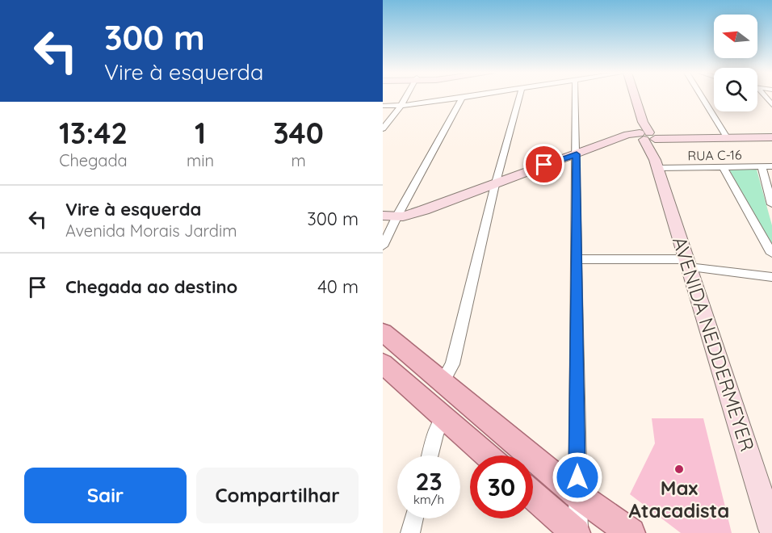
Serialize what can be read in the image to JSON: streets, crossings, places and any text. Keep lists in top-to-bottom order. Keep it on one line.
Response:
{"streets":{"main road":["AVENIDA NEDDERMEYER"],"street":["RUA C-16"]},"crossings":[["RUA C-16","AVENIDA NEDDERMEYER"]],"places":["Max Atacadista"],"north":"left","page":{"turn":["300 m","Vire à esquerda"],"eta":["13:42","Chegada","1","min","340","m"],"list":[{"name":"Vire à esquerda","note":"Avenida Morais Jardim","value":"300 m"},{"name":"Chegada ao destino","value":"40 m"}],"speed":"23 km/h","limit":"30","buttons":["Sair","Compartilhar"]}}
